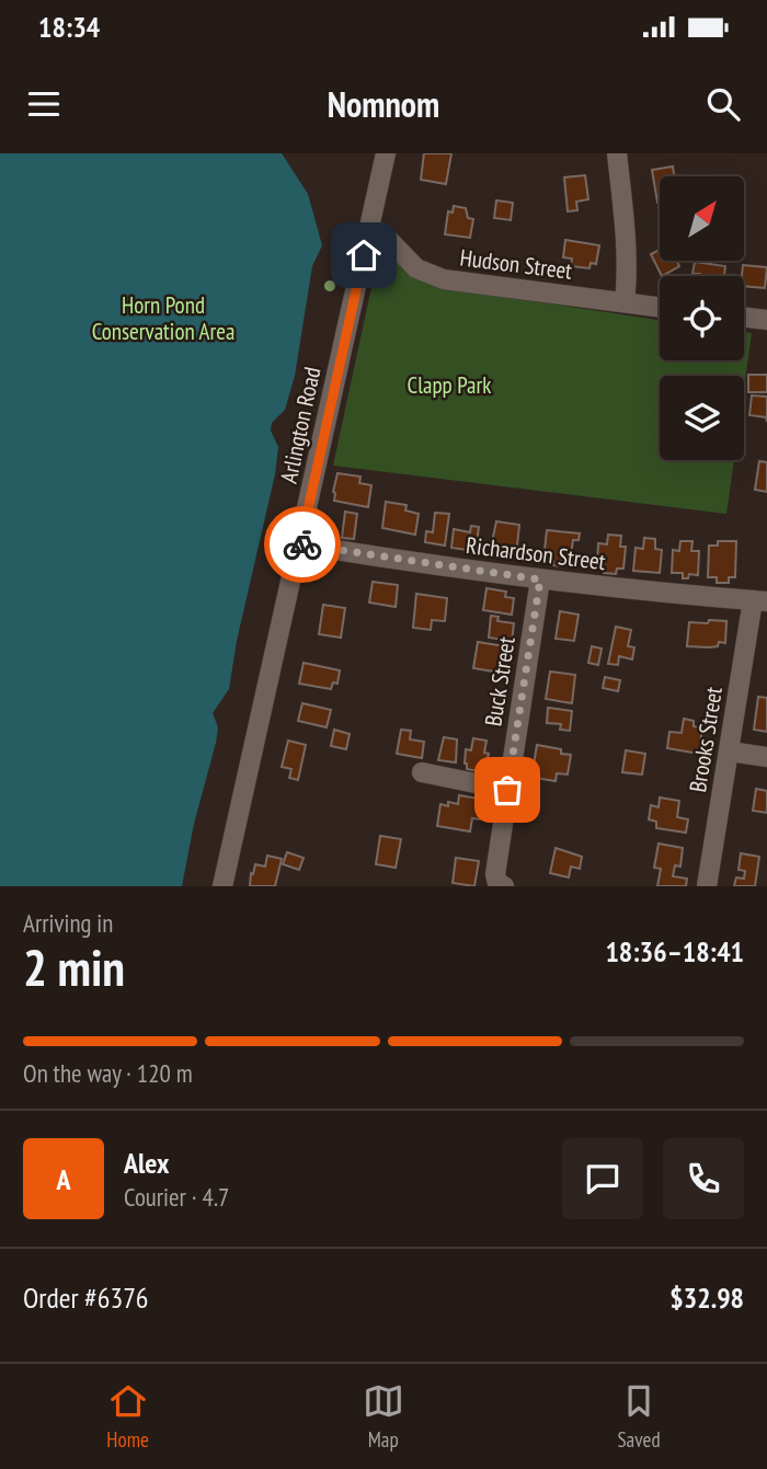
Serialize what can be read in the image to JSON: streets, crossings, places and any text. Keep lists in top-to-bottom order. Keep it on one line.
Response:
{"streets":{"street":["Hudson Street","Arlington Road","Richardson Street","Buck Street","Brooks Street"]},"crossings":[["Hudson Street","Arlington Road"],["Arlington Road","Richardson Street"],["Richardson Street","Buck Street"],["Richardson Street","Brooks Street"]],"parks":["Horn Pond Conservation Area","Clapp Park"],"north":"top right","page":{"status":"18:34","header":"Nomnom","heading":["2 min","Arriving in","18:36–18:41"],"panel":["Alex","Courier · 4.7","Order #6376","$32.98"],"bar":"On the way · 120 m","round":"A","tabs":["Home","Map","Saved"]}}
